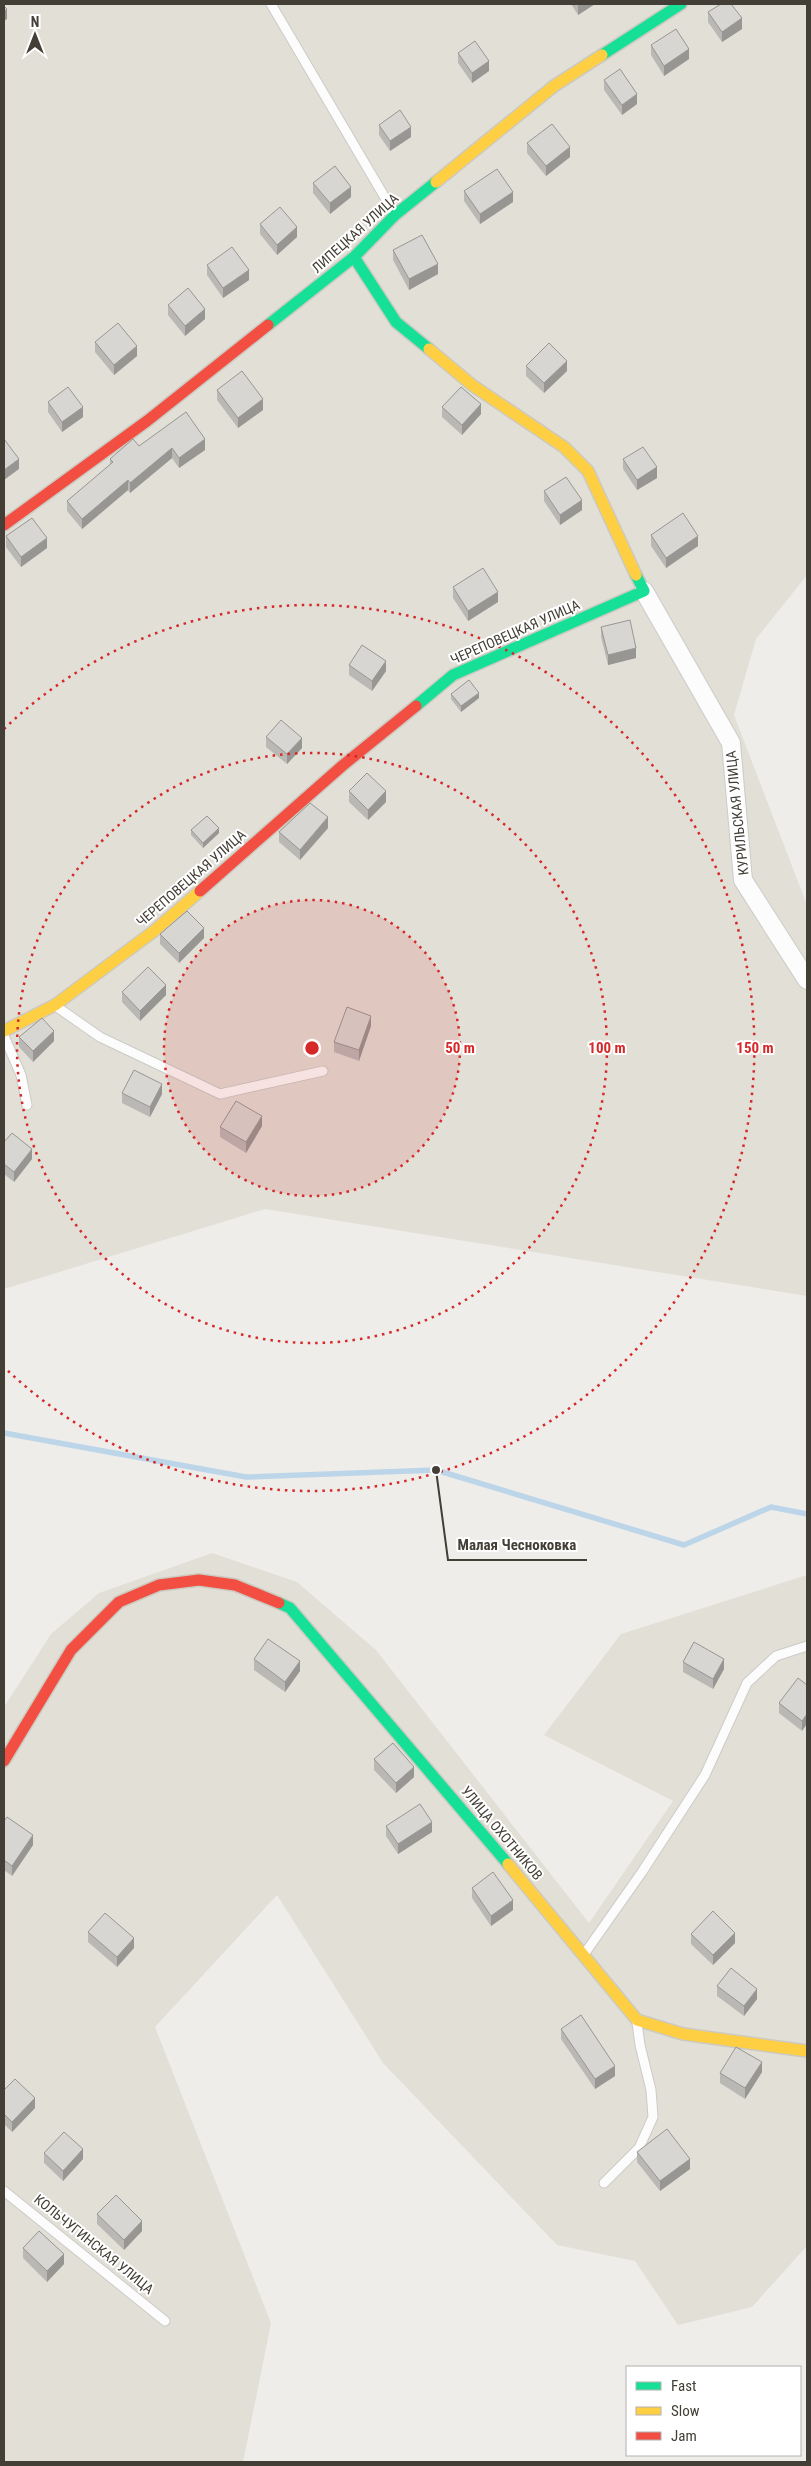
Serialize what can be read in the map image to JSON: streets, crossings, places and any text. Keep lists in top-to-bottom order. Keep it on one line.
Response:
{"streets":{"street":["ЛИПЕЦКАЯ УЛИЦА","ЧЕРЕПОВЕЦКАЯ УЛИЦА","КУРИЛЬСКАЯ УЛИЦА","УЛИЦА ОХОТНИКОВ"],"lane":["КОЛЬЧУГИНСКАЯ УЛИЦА"]},"crossings":[["ЧЕРЕПОВЕЦКАЯ УЛИЦА","КУРИЛЬСКАЯ УЛИЦА"]],"places":["Малая Чесноковка"],"legend":["Fast","Slow","Jam"],"north":"top","rings":["50 m","100 m","150 m"]}
